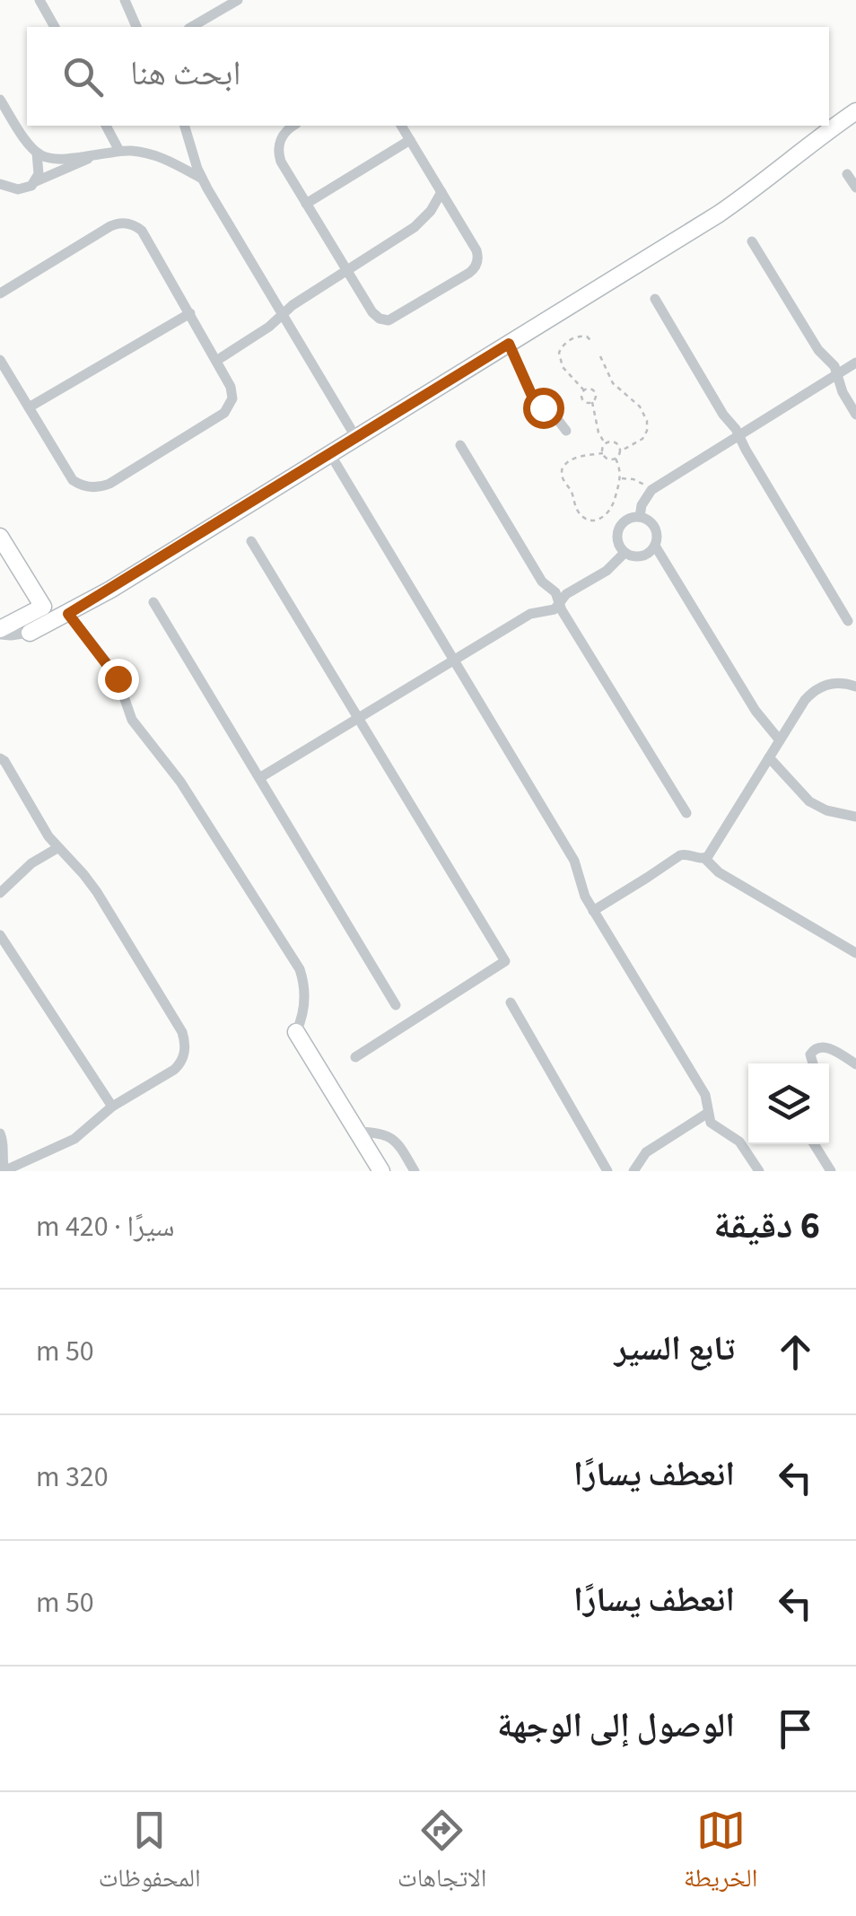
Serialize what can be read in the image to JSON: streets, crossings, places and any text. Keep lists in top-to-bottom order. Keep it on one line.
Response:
{"page":{"search":"ابحث هنا","heading":["6 دقيقة","سيرًا · 420 m"],"list":[["تابع السير","50 m"],["انعطف يسارًا","320 m"],["انعطف يسارًا","50 m"],"الوصول إلى الوجهة"],"nav":["الخريطة","الاتجاهات","المحفوظات"]}}
